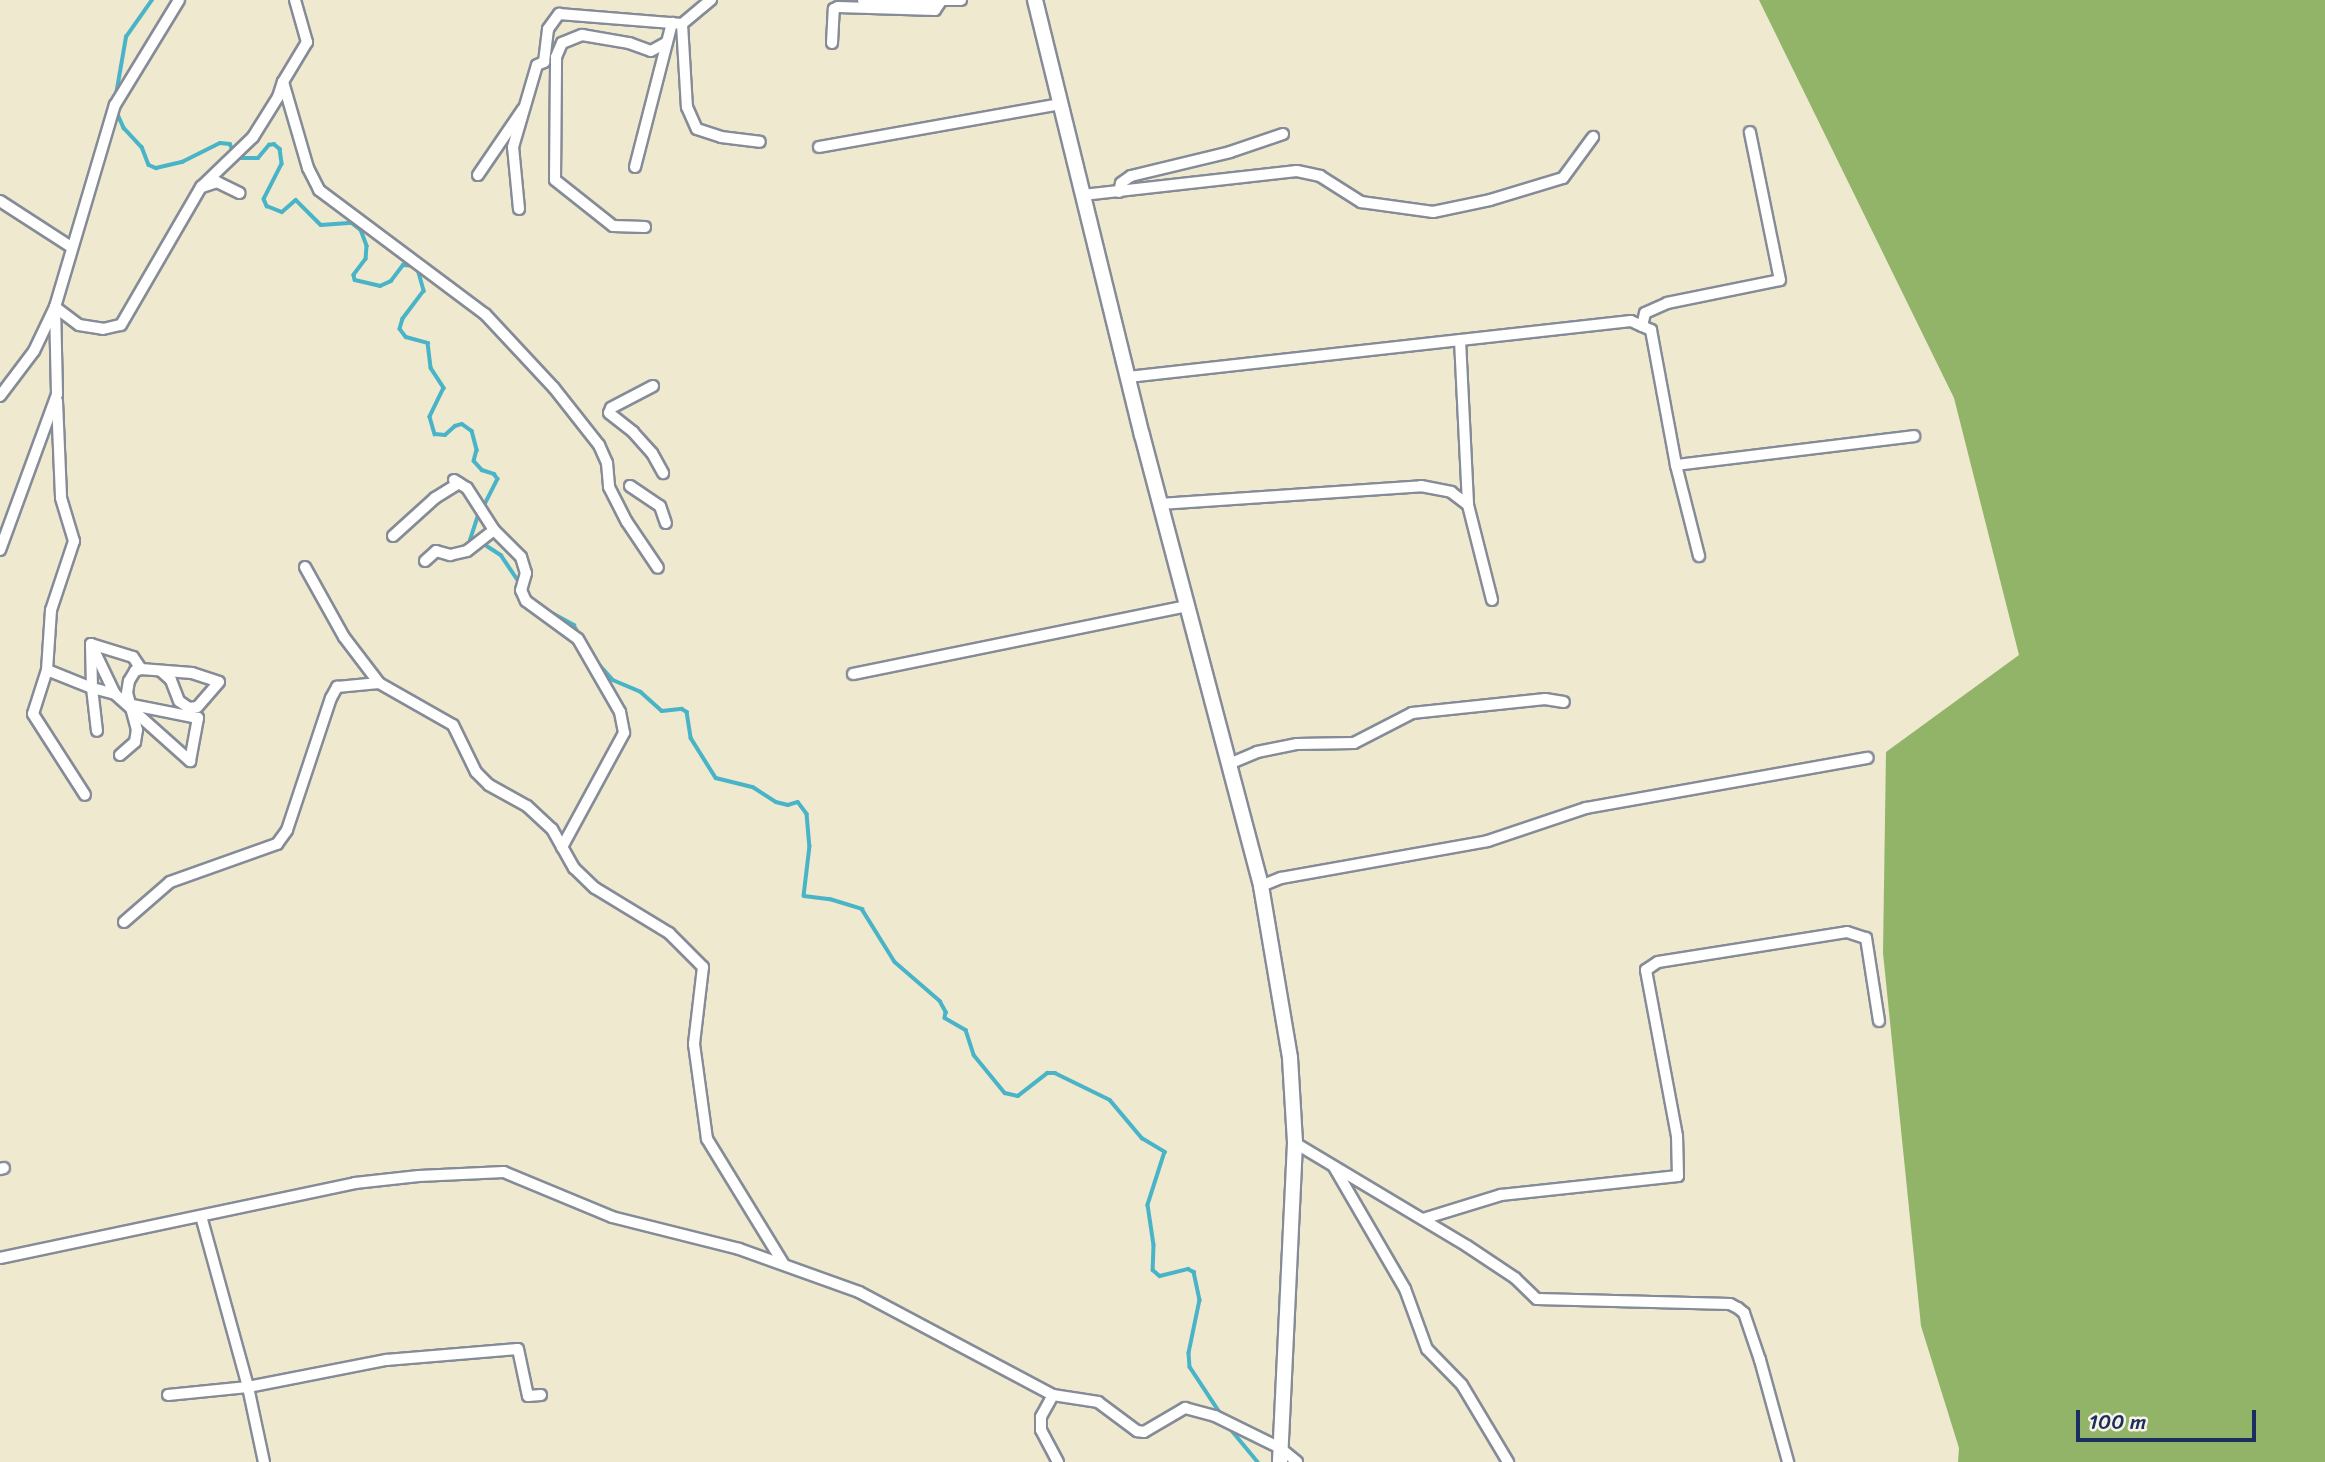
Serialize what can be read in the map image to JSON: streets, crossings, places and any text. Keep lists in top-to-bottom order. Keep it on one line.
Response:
{"scale_bar":"100 m"}
